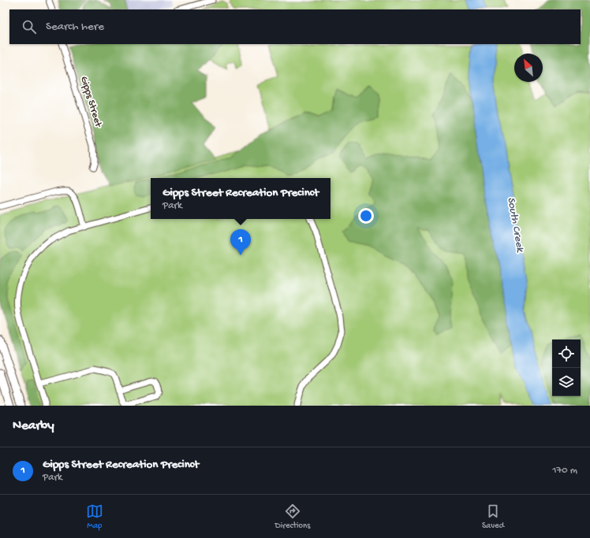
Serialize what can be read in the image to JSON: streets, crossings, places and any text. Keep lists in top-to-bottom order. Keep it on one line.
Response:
{"streets":{"street":["Gipps Street"]},"water":["South Creek"],"north":"top left","page":{"search":"Search here","popup":["Gipps Street Recreation Precinct","Park"],"pins":"1","heading":"Nearby","list":[{"mark":"1","name":"Gipps Street Recreation Precinct","note":"Park","value":"170 m"}],"nav":["Map","Directions","Saved"]}}
